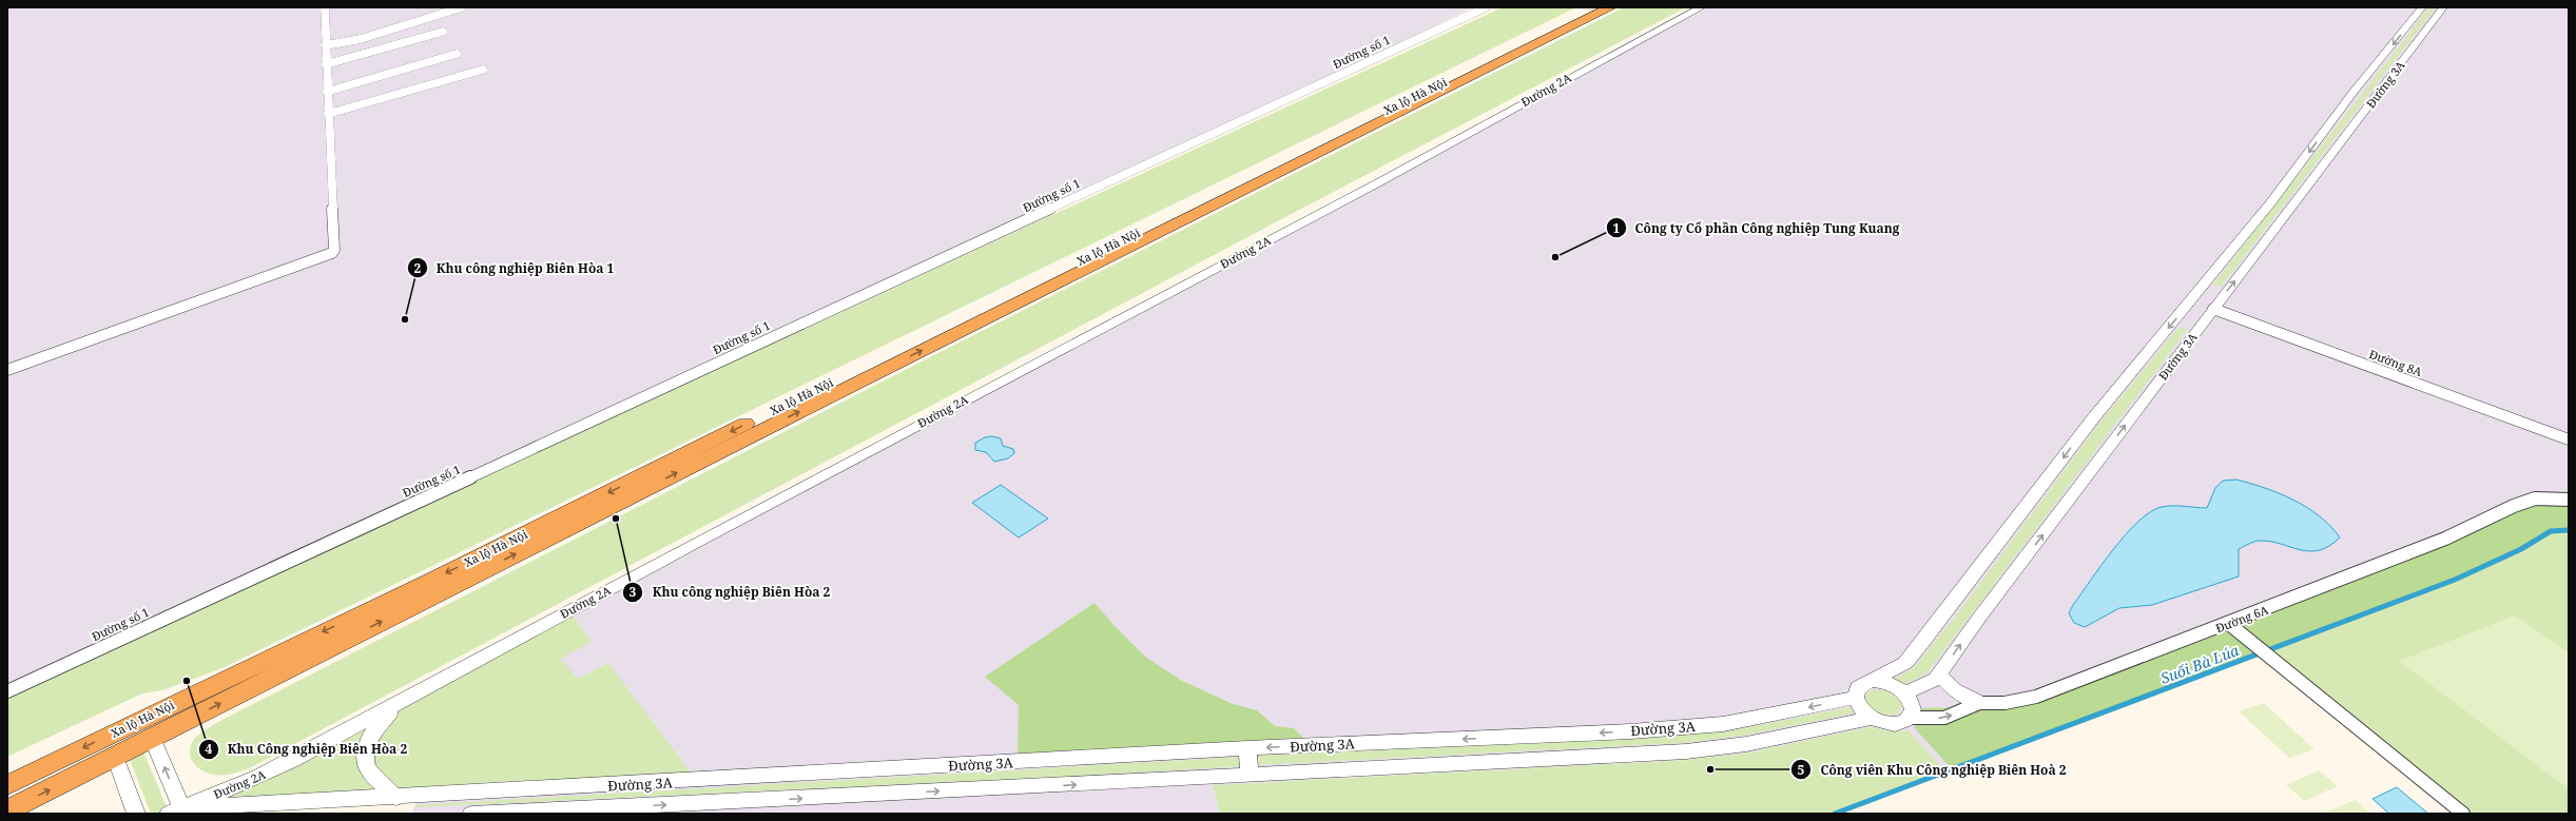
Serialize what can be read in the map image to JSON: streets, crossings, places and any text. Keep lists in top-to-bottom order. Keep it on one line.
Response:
{"streets":{"highway":["Xa lộ Hà Nội"],"street":["Đường số 1","Đường 3A","Đường 2A","Đường 8A","Đường 6A"]},"crossings":[["Đường 3A","Đường 2A"],["Đường 3A","Đường 8A"],["Đường 3A","Đường 6A"]],"water":["Suối Bà Lúa"],"places":["Công ty Cổ phần Công nghiệp Tung Kuang","Khu công nghiệp Biên Hòa 1","Khu công nghiệp Biên Hòa 2","Khu Công nghiệp Biên Hòa 2","Công viên Khu Công nghiệp Biên Hoà 2"]}
